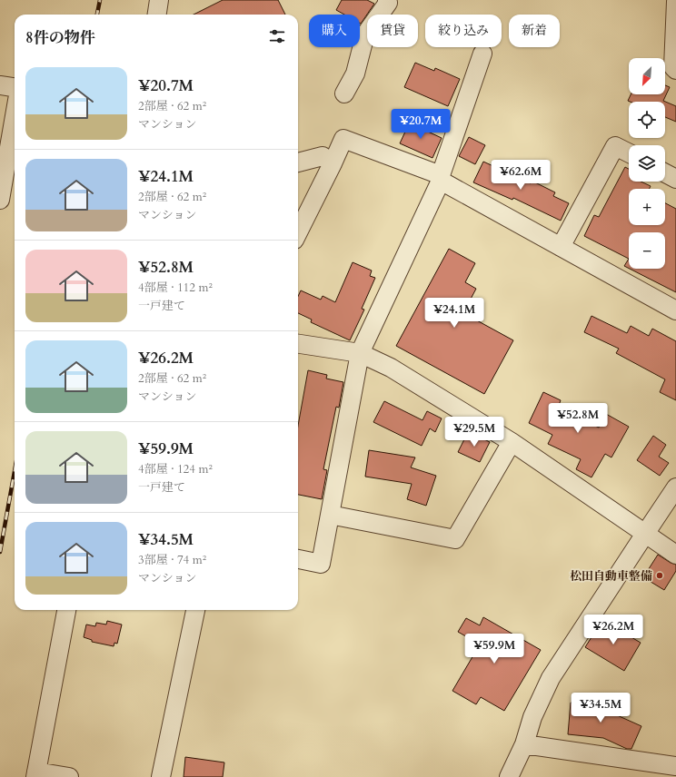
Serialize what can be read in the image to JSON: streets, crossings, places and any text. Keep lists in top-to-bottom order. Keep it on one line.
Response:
{"places":["松田自動車整備"],"north":"bottom left","page":{"chip":["購入","賃貸","絞り込み","新着"],"heading":"8件の物件","map_buttons":["+","−"],"list":[{"name":"¥20.7M","note":"2部屋 · 62 m² · マンション"},{"name":"¥24.1M","note":"2部屋 · 62 m² · マンション"},{"name":"¥52.8M","note":"4部屋 · 112 m² · 一戸建て"},{"name":"¥26.2M","note":"2部屋 · 62 m² · マンション"},{"name":"¥59.9M","note":"4部屋 · 124 m² · 一戸建て"},{"name":"¥34.5M","note":"3部屋 · 74 m² · マンション"}],"price":["¥20.7M","¥62.6M","¥24.1M","¥52.8M","¥29.5M","¥26.2M","¥59.9M","¥34.5M"]}}
